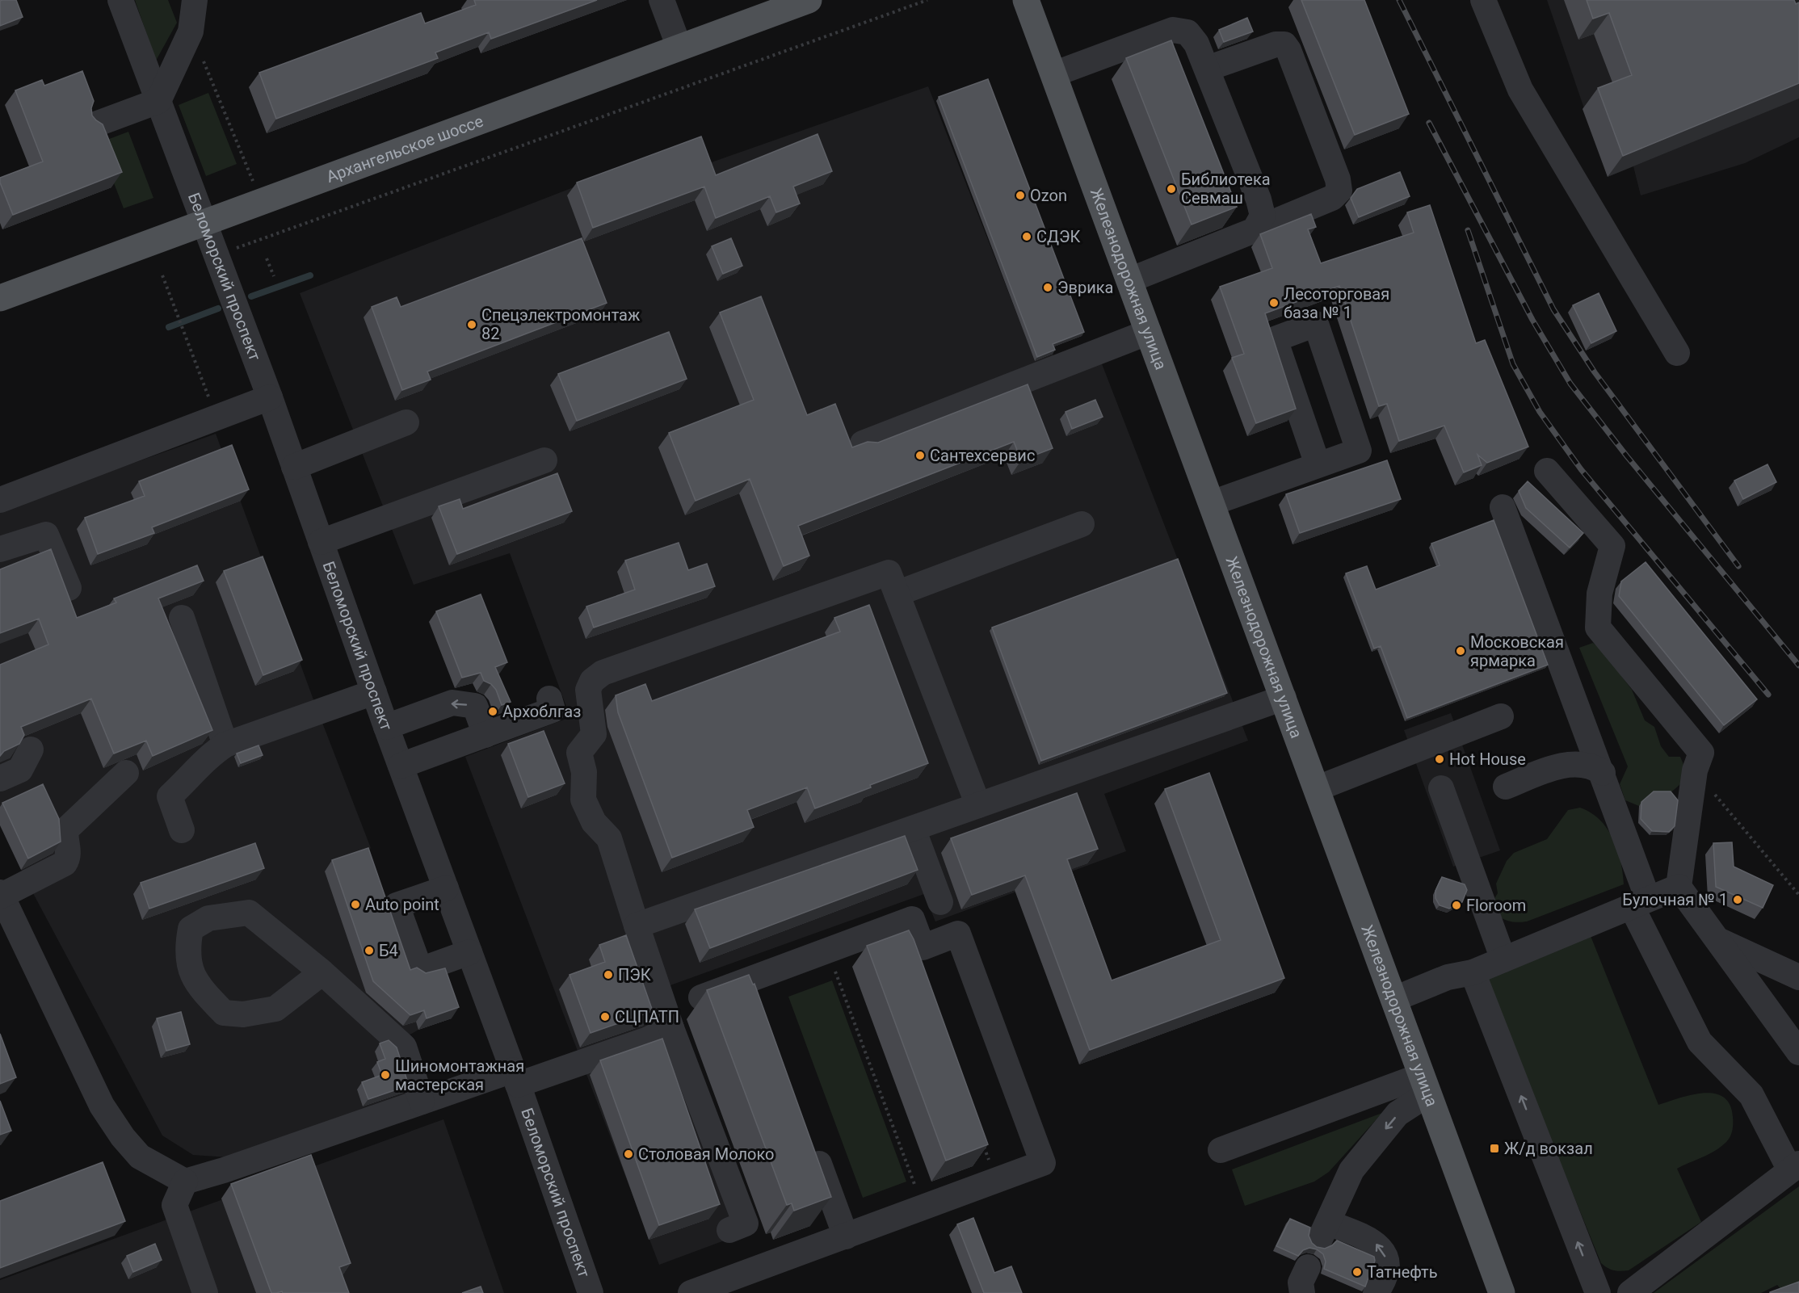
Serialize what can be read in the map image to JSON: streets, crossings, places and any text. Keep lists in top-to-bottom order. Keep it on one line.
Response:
{"streets":{"main road":["Архангельское шоссе","Железнодорожная улица"],"street":["Беломорский проспект"]},"crossings":[["Архангельское шоссе","Беломорский проспект"]],"places":{"other":["Библиотека Севмаш","Ozon","СДЭК","Эврика","Лесоторговая база № 1","Спецэлектромонтаж 82","Сантехсервис","Московская ярмарка","Архоблгаз","Hot House","Булочная № 1","Auto point","Floroom","Б4","ПЭК","СЦПАТП","Шиномонтажная мастерская","Столовая Молоко","Татнефть"],"transit":["Ж/д вокзал"]}}
